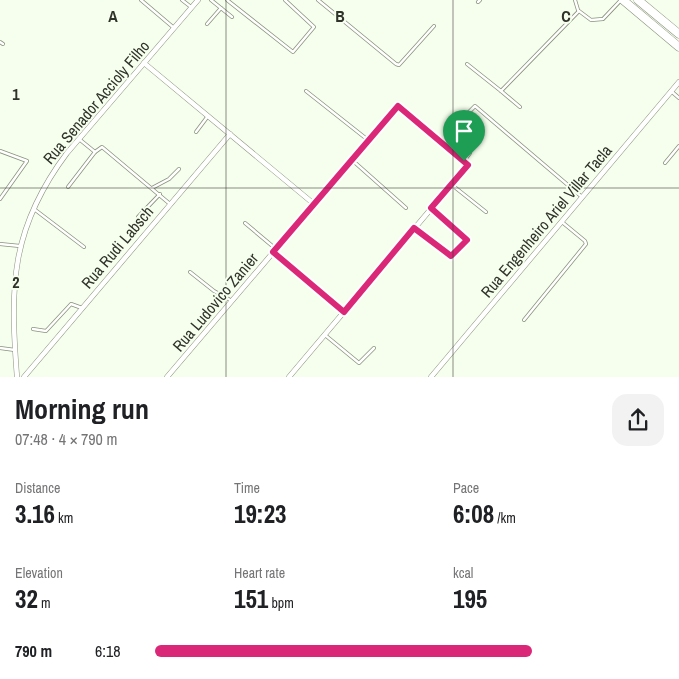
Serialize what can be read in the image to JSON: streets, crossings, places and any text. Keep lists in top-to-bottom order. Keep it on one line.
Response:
{"streets":{"street":["Rua Senador Accioly Filho","Rua Engenheiro Ariel Villar Tacla","Rua Rudi Labsch","Rua Ludovico Zanier"]},"page":{"heading":["Morning run","07:48 · 4 × 790 m"],"stats":[["Distance","3.16 km"],["Time","19:23"],["Pace","6:08 /km"],["Elevation","32 m"],["Heart rate","151 bpm"],["kcal","195"]],"list":[{"name":"790 m","note":"6:18"}]},"grid":{"columns":["A","B","C"],"rows":["1","2"]}}
